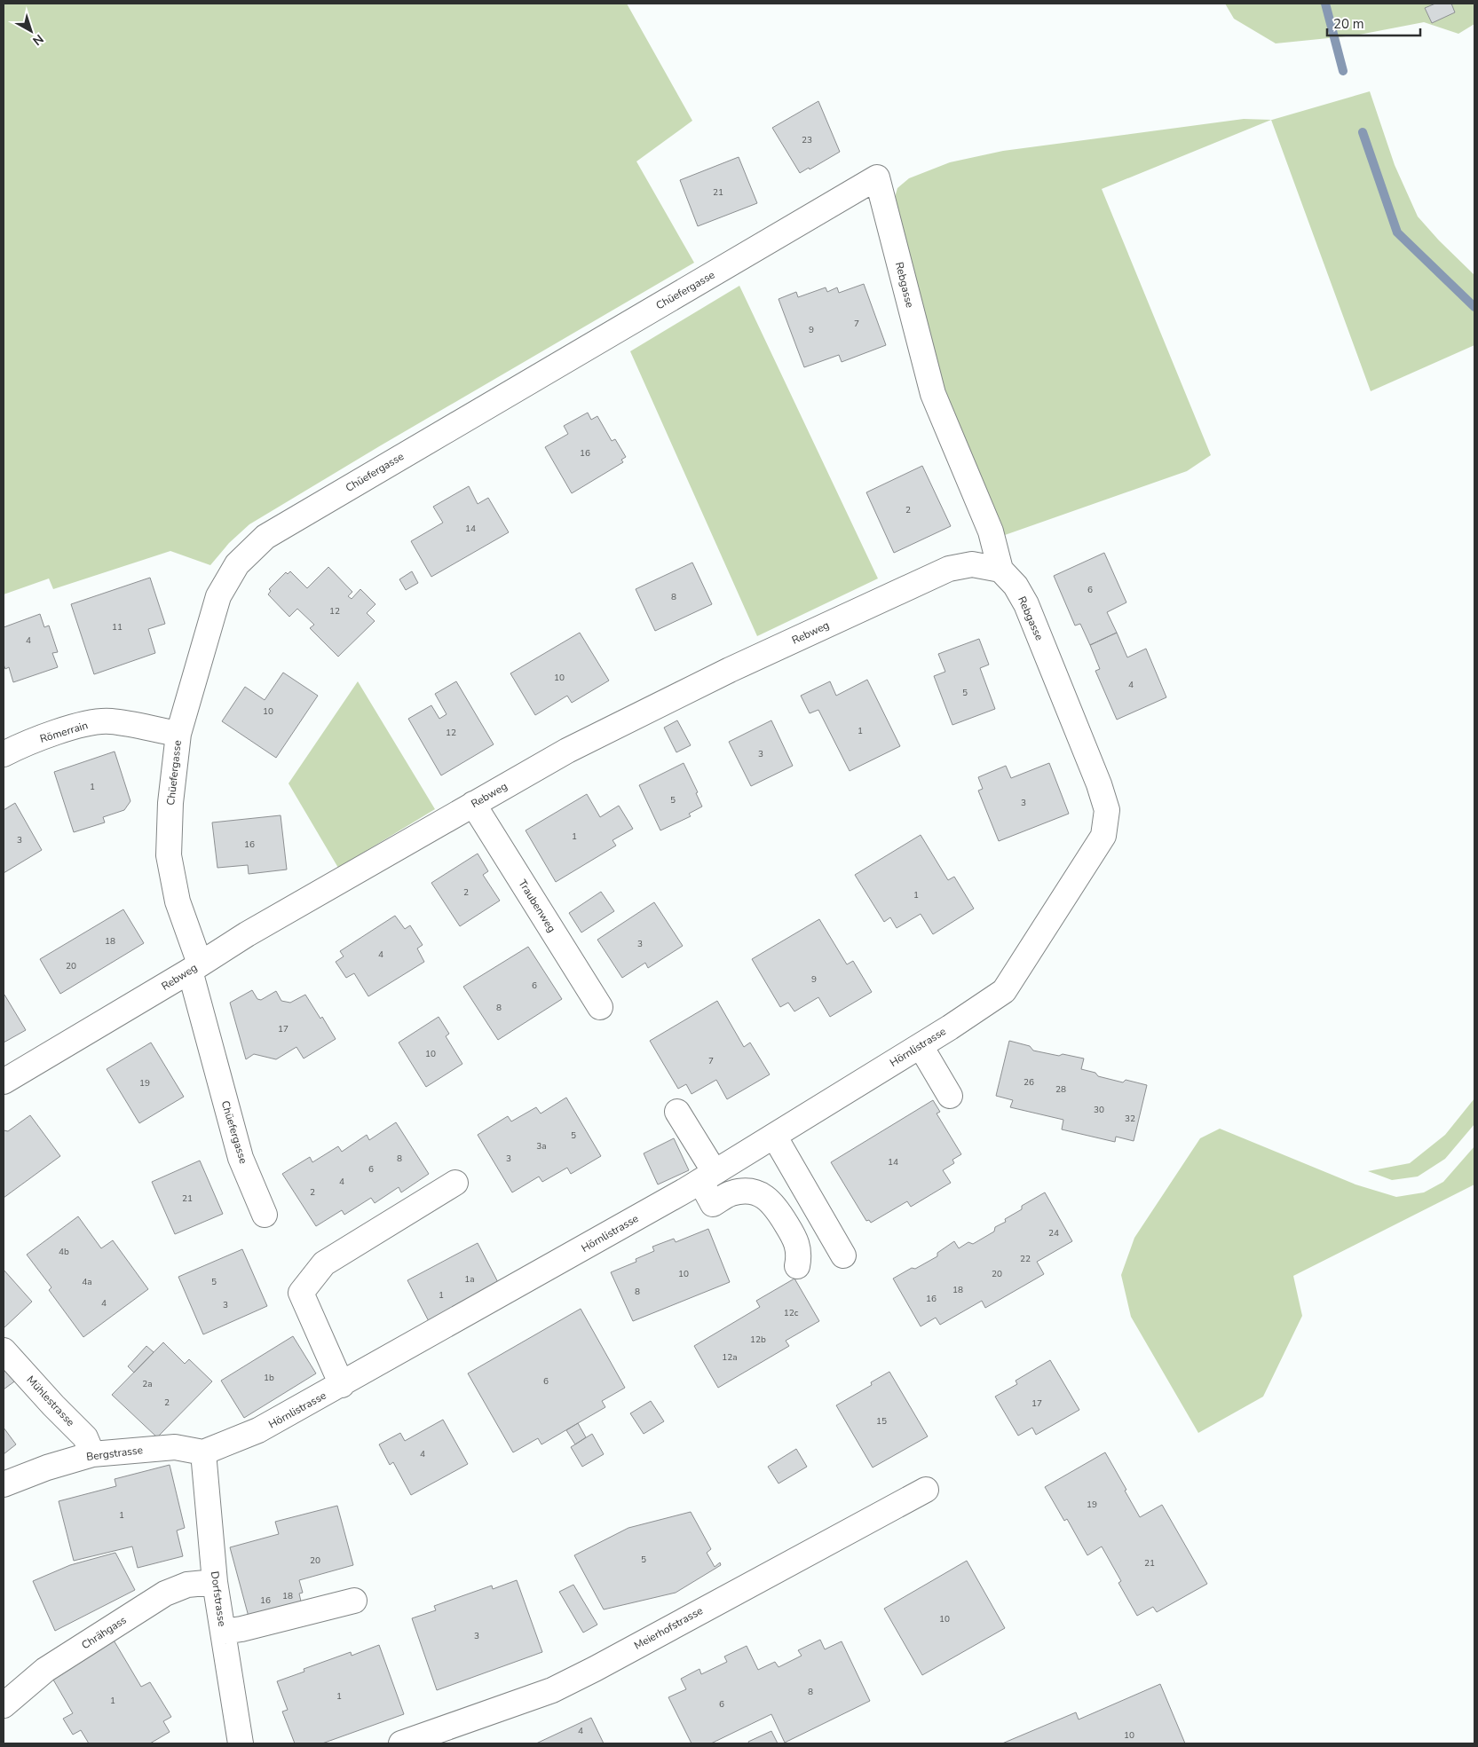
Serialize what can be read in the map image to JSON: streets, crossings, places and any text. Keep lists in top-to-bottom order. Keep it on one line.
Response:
{"streets":{"street":["Rebgasse","Chüefergasse","Rebweg","Römerrain","Traubenweg","Hörnlistrasse","Mühlestrasse","Bergstrasse","Dorfstrasse","Meierhofstrasse","Chrähgass"]},"crossings":[["Rebgasse","Chüefergasse"],["Rebgasse","Rebweg"],["Rebgasse","Hörnlistrasse"],["Chüefergasse","Rebweg"],["Chüefergasse","Römerrain"],["Rebweg","Traubenweg"],["Hörnlistrasse","Bergstrasse"],["Hörnlistrasse","Dorfstrasse"],["Mühlestrasse","Bergstrasse"],["Bergstrasse","Dorfstrasse"],["Dorfstrasse","Chrähgass"]],"house_numbers":["23","21","7","9","16","2","14","6","8","12","11","4","10","4","5","10","1","12","3","1","5","3","1","3","16","2","1","18","3","4","20","9","6","8","17","10","7","26","19","28","30","32","5","3a","8","3","14","6","4","2","21","24","4b","22","10","20","1a","4a","5","18","8","1","16","4","3","12c","12b","12a","1b","6","2a","2","17","15","4","19","1","5","20","21","18","16","10","3","8","1","1","6","4","10"],"scale_bar":"20 m","north":"bottom right"}
